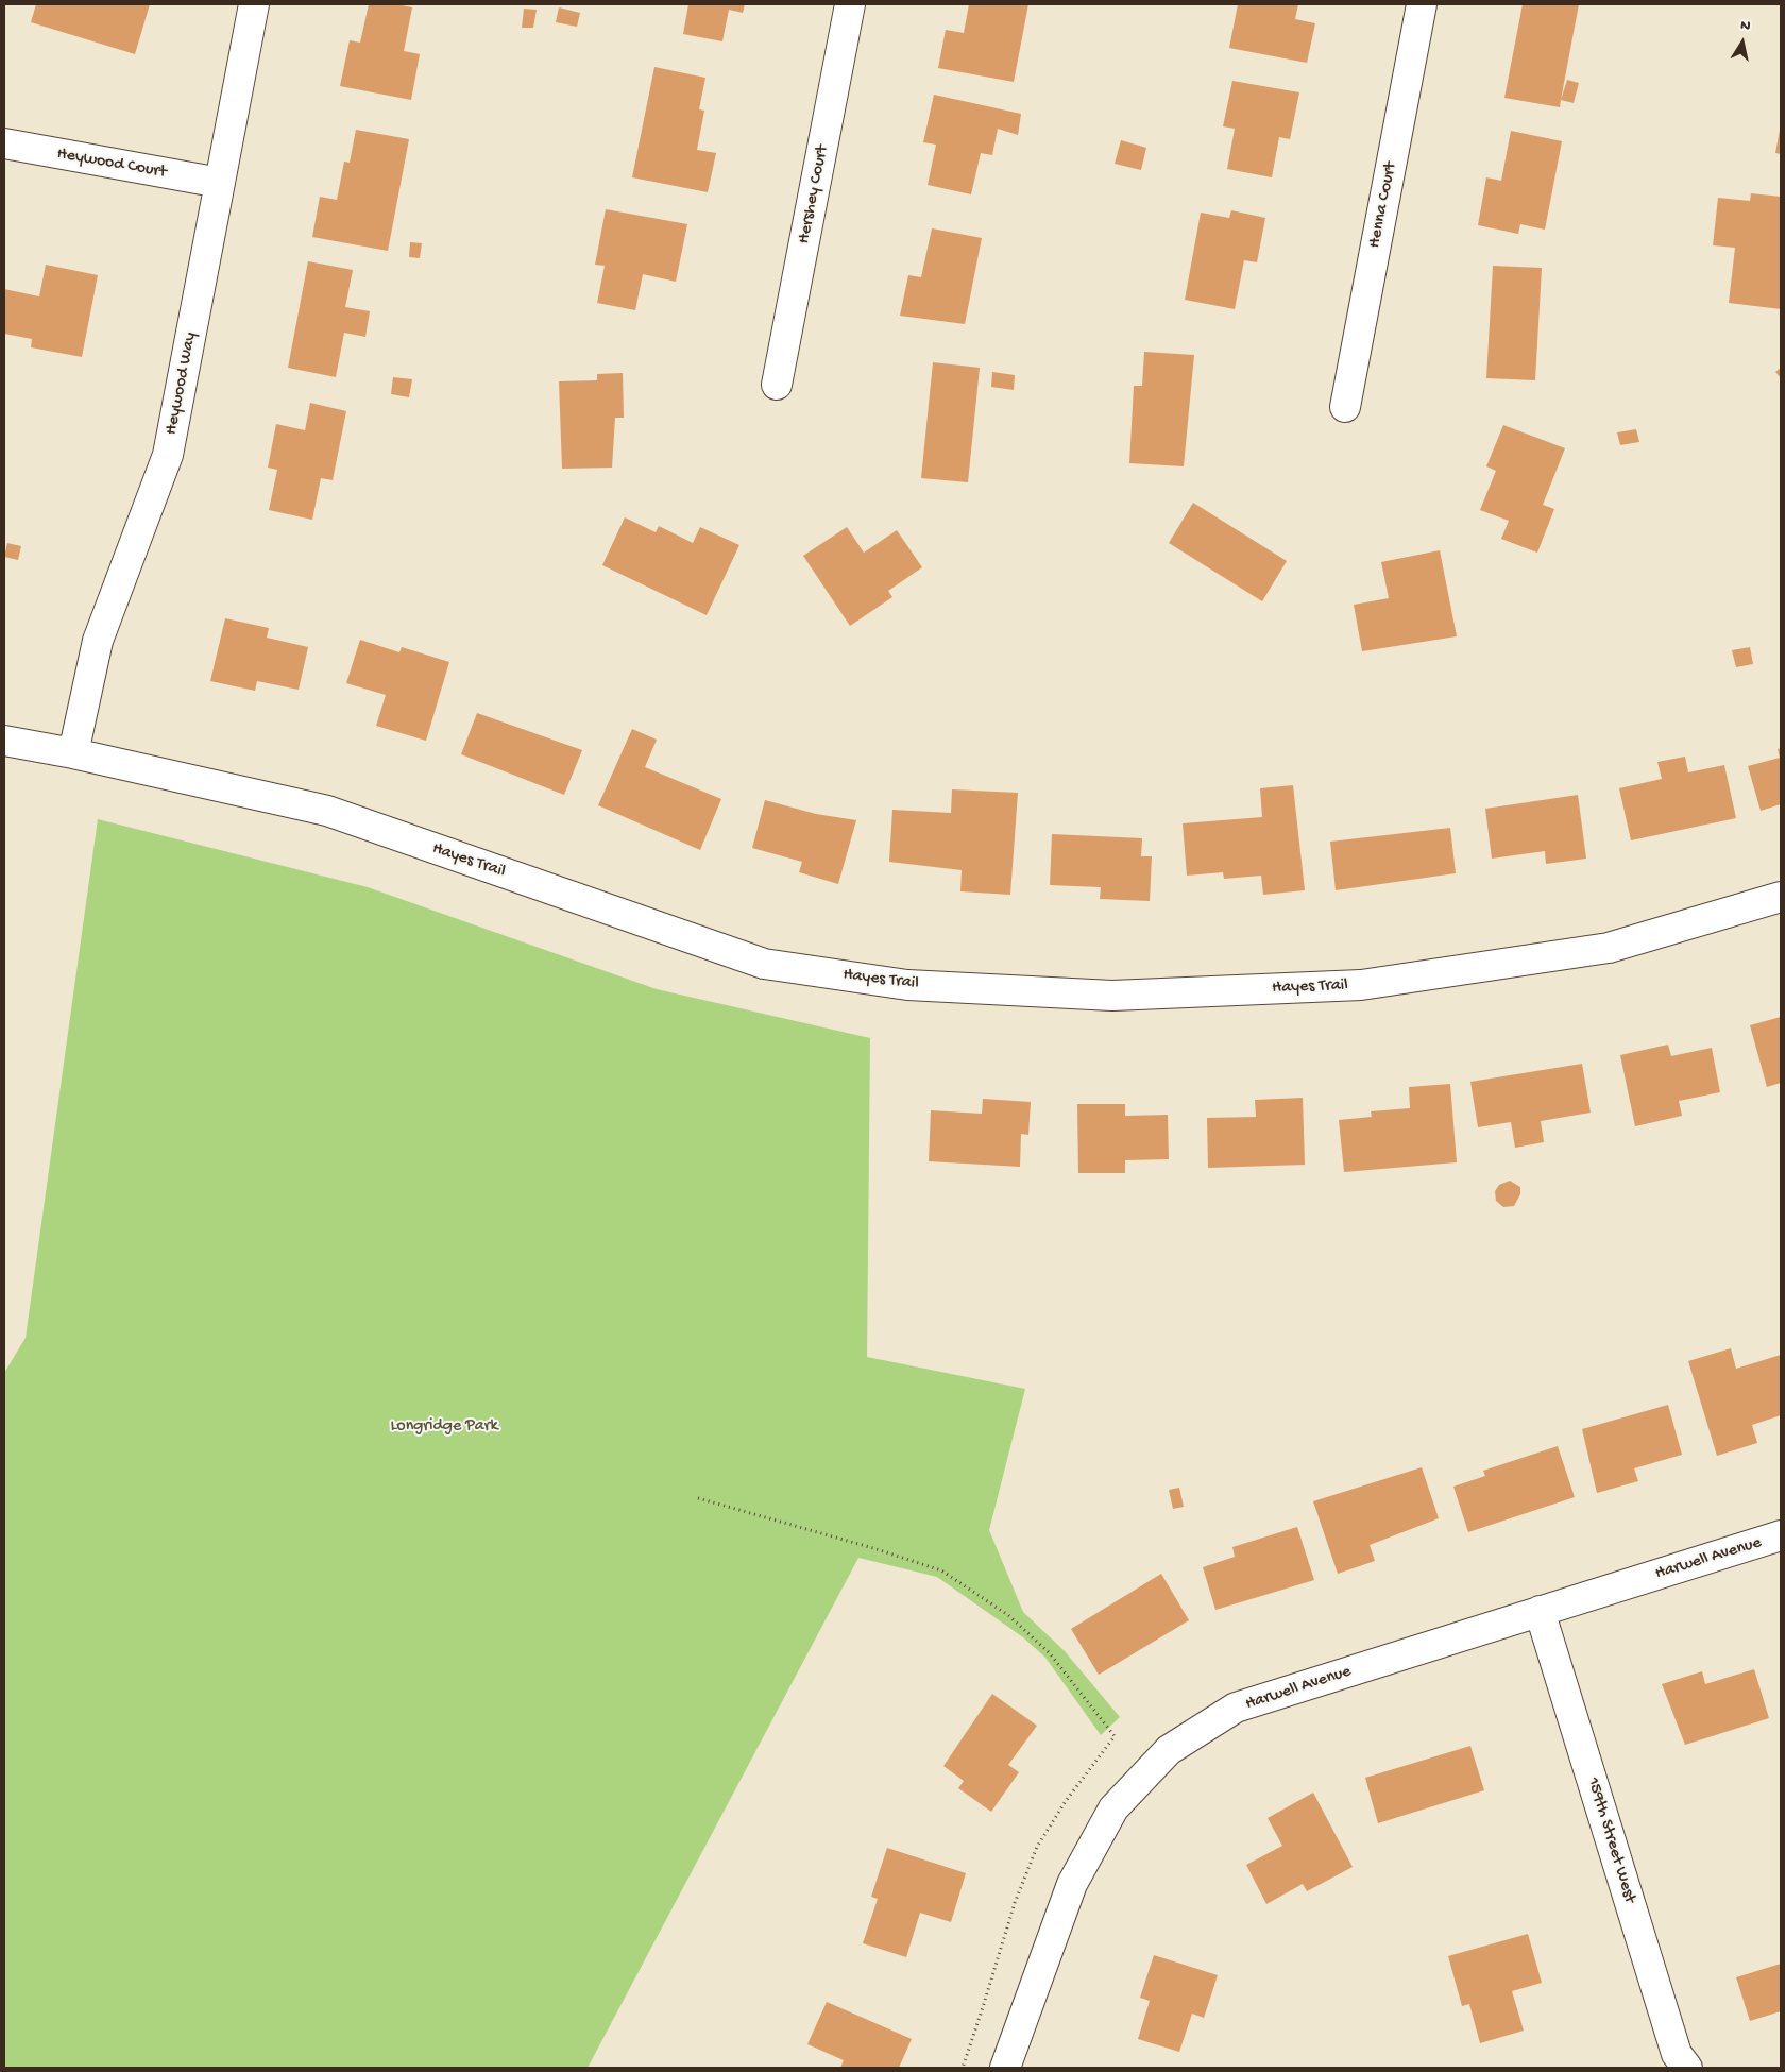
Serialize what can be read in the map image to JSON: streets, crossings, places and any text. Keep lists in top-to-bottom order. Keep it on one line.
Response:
{"streets":{"street":["Heywood Court","Hershey Court","Henna Court","Heywood Way","Hayes Trail","Harwell Avenue","159th Street West"]},"crossings":[["Heywood Court","Heywood Way"],["Heywood Way","Hayes Trail"],["Harwell Avenue","159th Street West"]],"parks":["Longridge Park"],"north":"top"}
